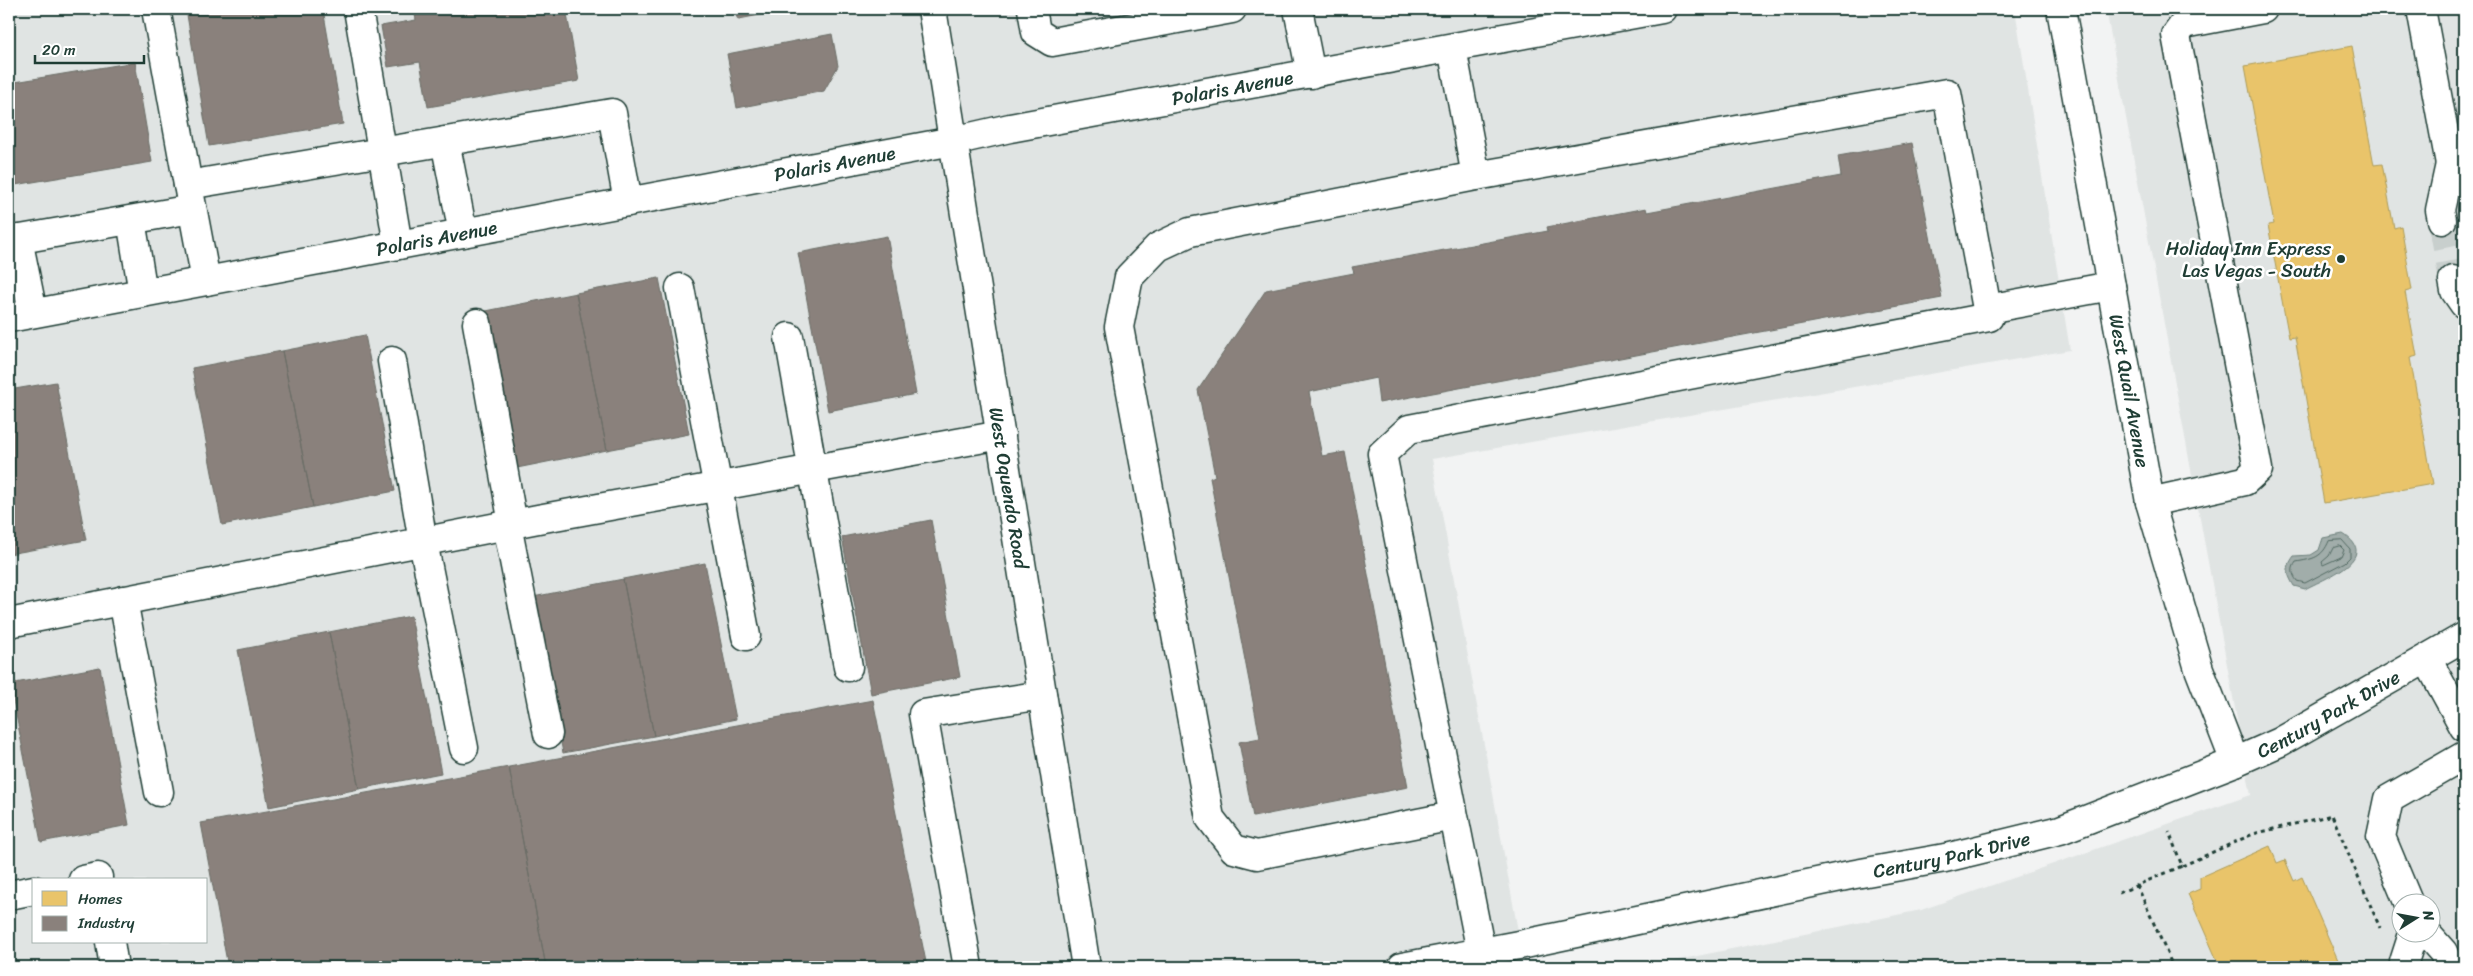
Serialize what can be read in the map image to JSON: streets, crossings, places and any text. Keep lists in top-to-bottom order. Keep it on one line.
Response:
{"streets":{"street":["Polaris Avenue","West Quail Avenue","West Oquendo Road","Century Park Drive"]},"crossings":[["Polaris Avenue","West Oquendo Road"],["West Quail Avenue","Century Park Drive"]],"places":["Holiday Inn Express Las Vegas - South"],"legend":["Homes","Industry"],"scale_bar":"20 m","north":"right"}
